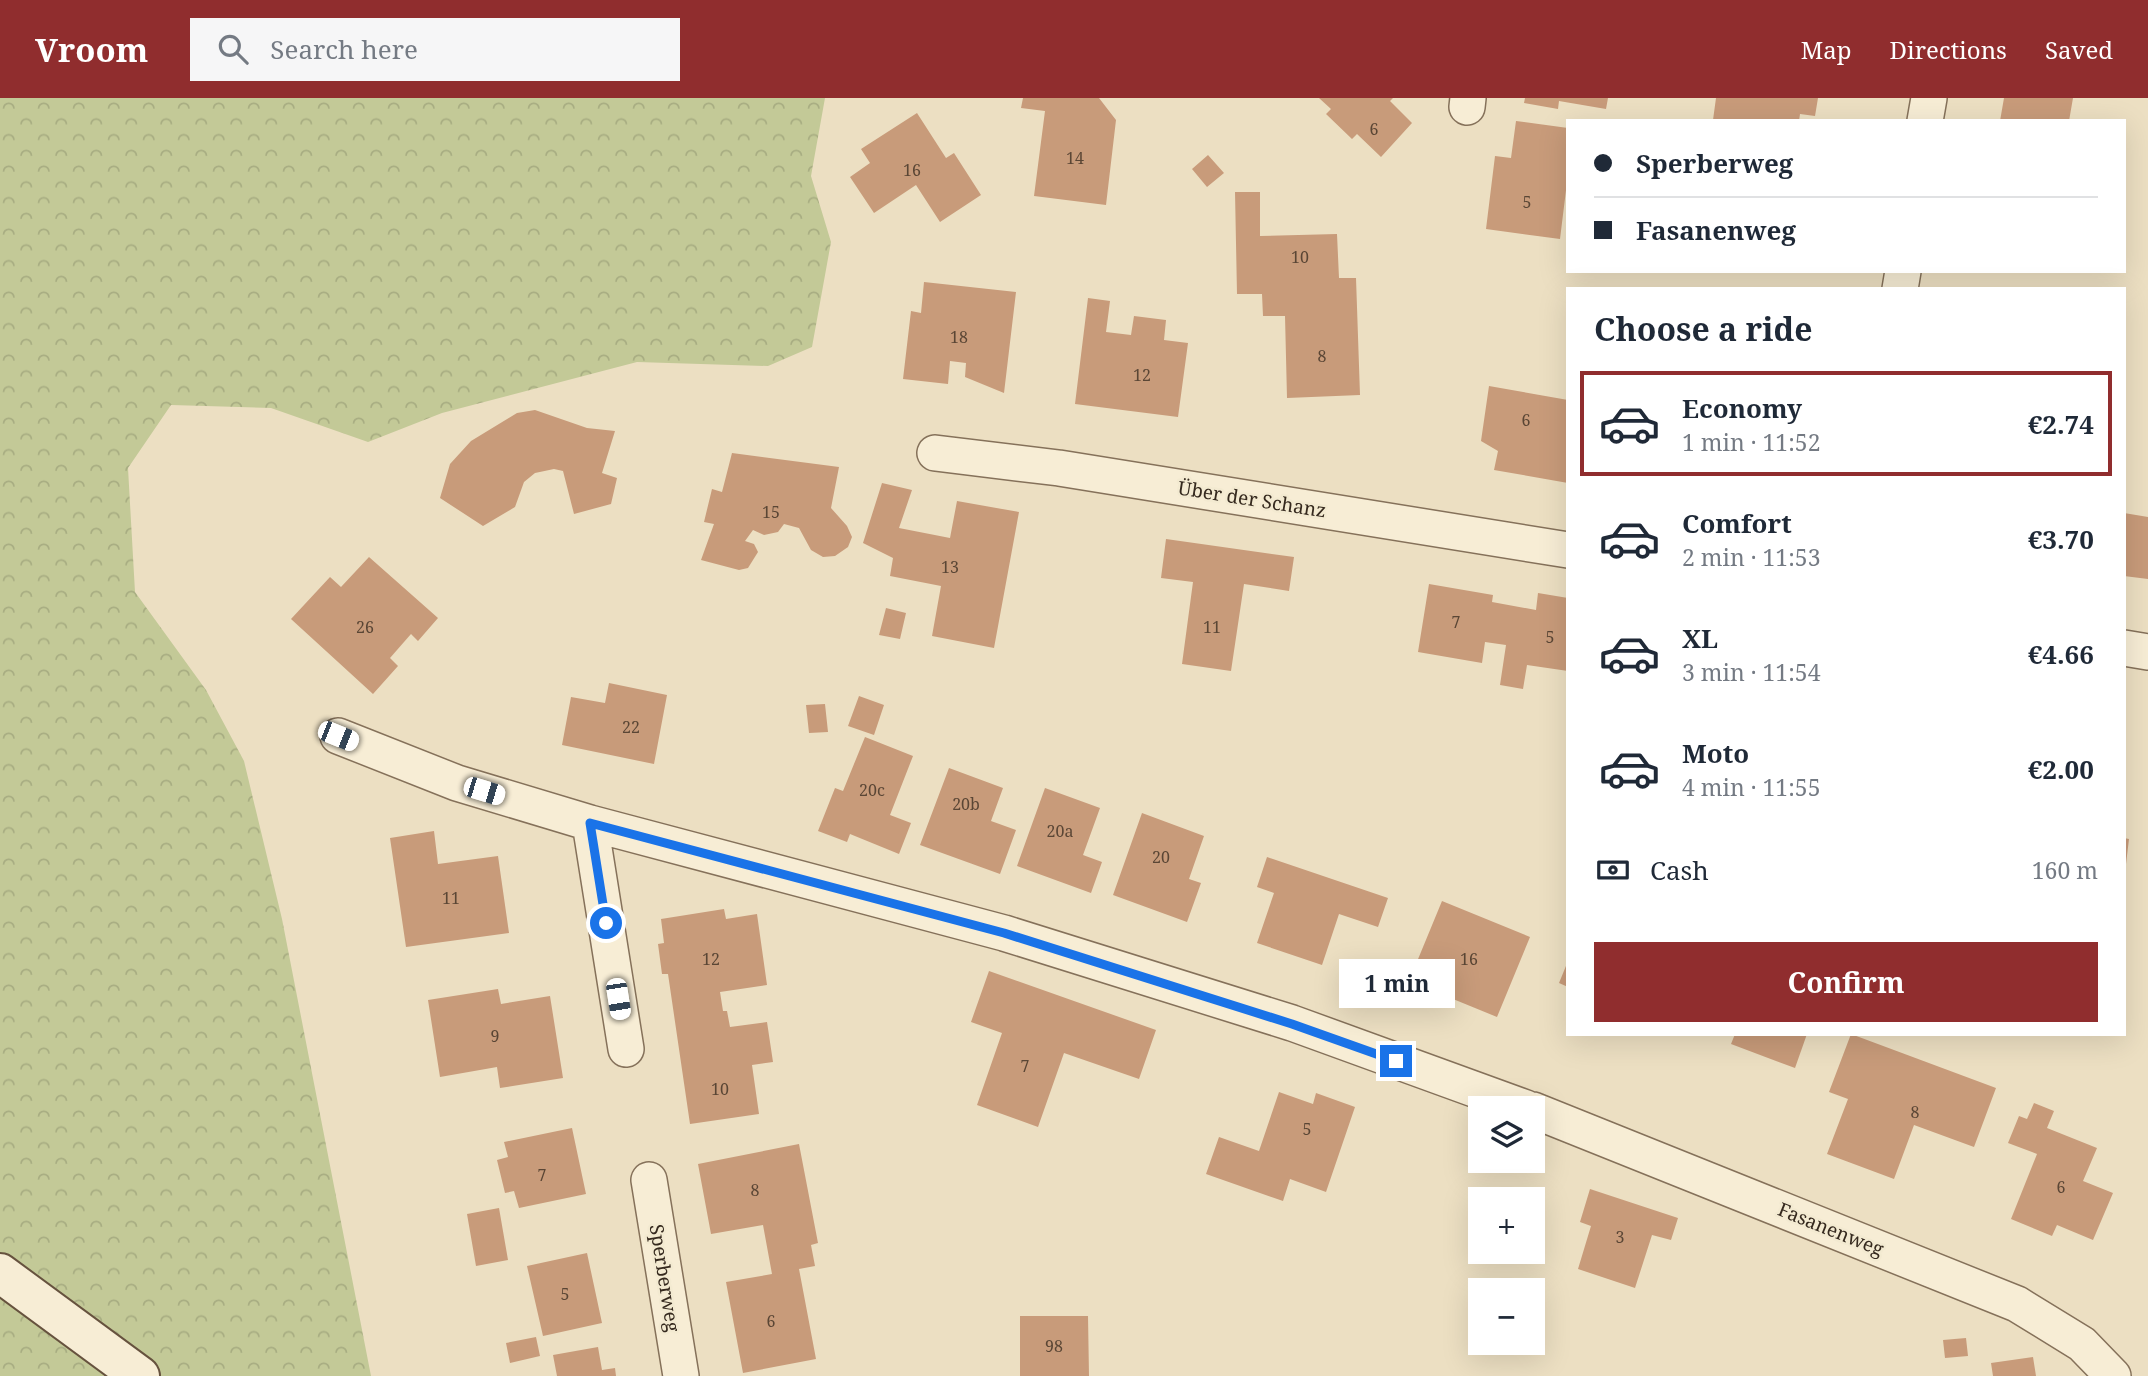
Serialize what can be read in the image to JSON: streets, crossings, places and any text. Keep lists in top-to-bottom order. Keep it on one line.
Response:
{"streets":{"street":["Über der Schanz","Fasanenweg","Sperberweg"]},"house_numbers":["6","14","16","5","10","18","8","12","6","15","13","7","26","11","5","22","20c","20b","20a","20","11","12","16","9","7","10","8","5","7","6","8","3","5","6","98"],"page":{"header":"Vroom","search":"Search here","nav":["Map","Directions","Saved"],"banner":["Sperberweg","Fasanenweg"],"heading":"Choose a ride","list":[{"name":"Economy","note":"1 min · 11:52","value":"€2.74"},{"name":"Comfort","note":"2 min · 11:53","value":"€3.70"},{"name":"XL","note":"3 min · 11:54","value":"€4.66"},{"name":"Moto","note":"4 min · 11:55","value":"€2.00"}],"pay":["Cash","160 m"],"buttons":"Confirm","bubble":"1 min","map_buttons":["+","−"]}}
